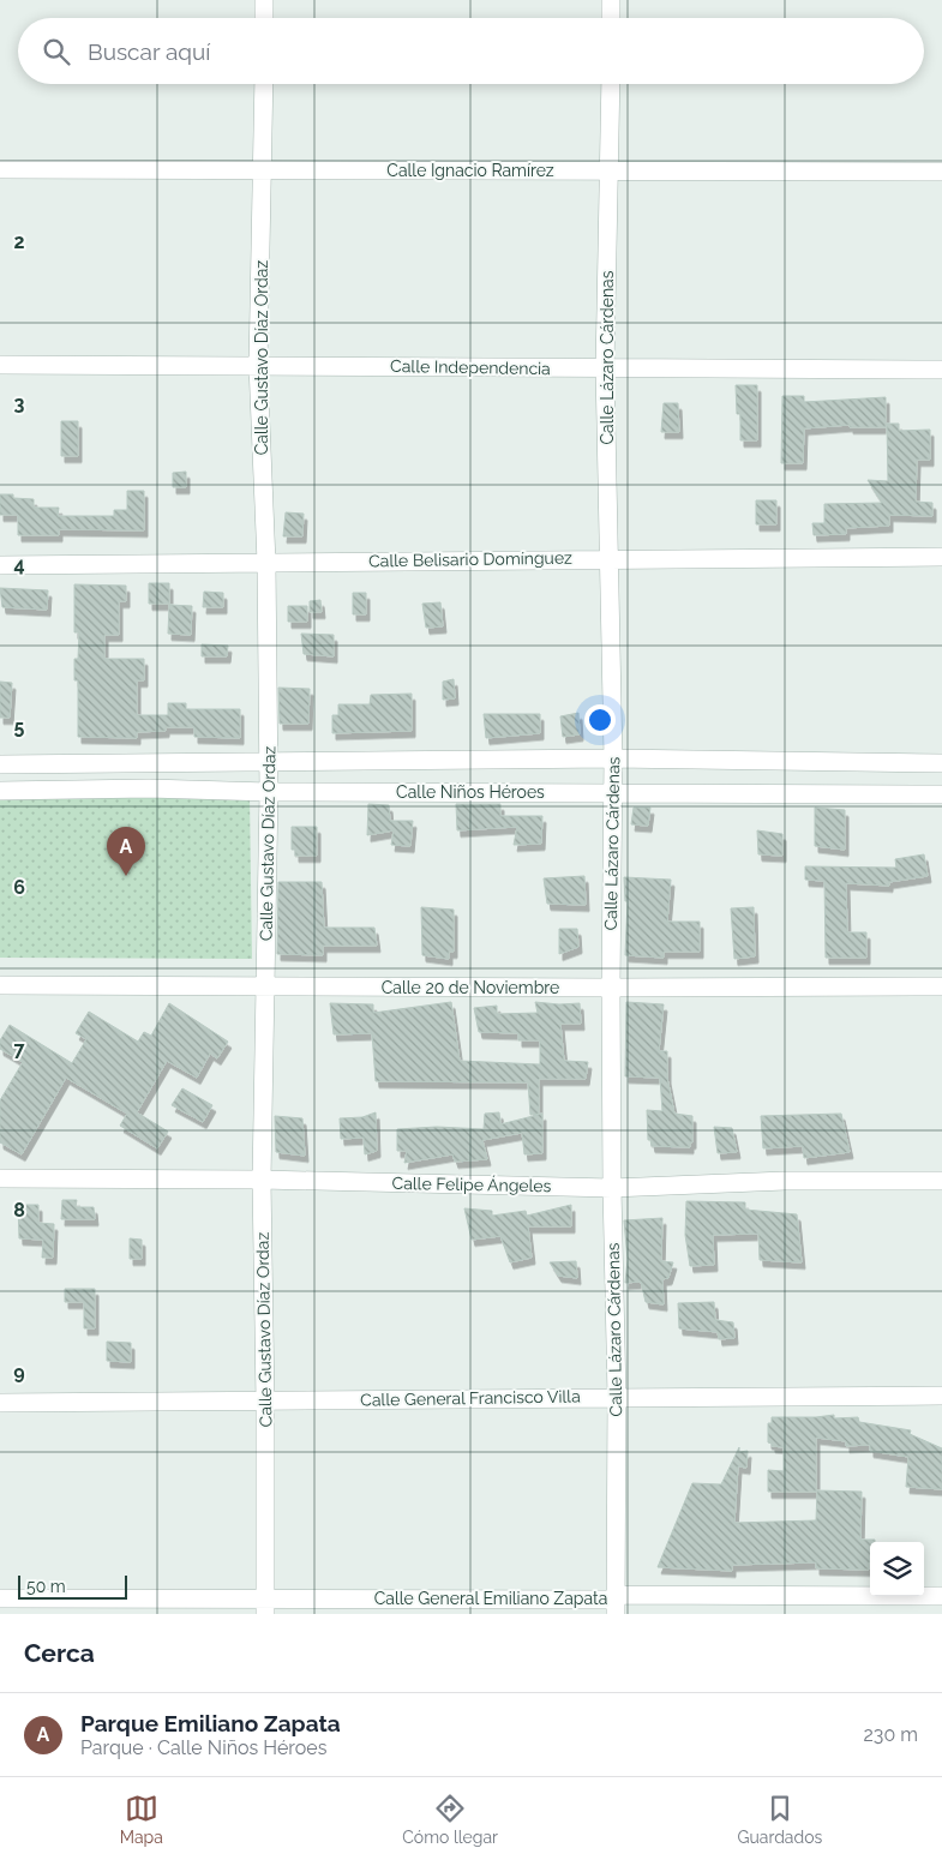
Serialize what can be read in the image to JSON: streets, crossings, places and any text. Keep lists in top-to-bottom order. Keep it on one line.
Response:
{"streets":{"street":["Calle Ignacio Ramírez","Calle Gustavo Díaz Ordaz","Calle Lázaro Cárdenas","Calle Independencia","Calle Belisario Domínguez","Calle Niños Héroes","Calle 20 de Noviembre","Calle Felipe Ángeles","Calle General Francisco Villa","Calle General Emiliano Zapata"]},"crossings":[["Calle Ignacio Ramírez","Calle Gustavo Díaz Ordaz"],["Calle Ignacio Ramírez","Calle Lázaro Cárdenas"],["Calle Gustavo Díaz Ordaz","Calle Independencia"],["Calle Gustavo Díaz Ordaz","Calle Belisario Domínguez"],["Calle Gustavo Díaz Ordaz","Calle Niños Héroes"],["Calle Gustavo Díaz Ordaz","Calle 20 de Noviembre"],["Calle Gustavo Díaz Ordaz","Calle Felipe Ángeles"],["Calle Gustavo Díaz Ordaz","Calle General Francisco Villa"],["Calle Gustavo Díaz Ordaz","Calle General Emiliano Zapata"],["Calle Lázaro Cárdenas","Calle Independencia"],["Calle Lázaro Cárdenas","Calle Belisario Domínguez"],["Calle Lázaro Cárdenas","Calle Niños Héroes"],["Calle Lázaro Cárdenas","Calle 20 de Noviembre"],["Calle Lázaro Cárdenas","Calle Felipe Ángeles"],["Calle Lázaro Cárdenas","Calle General Francisco Villa"],["Calle Lázaro Cárdenas","Calle General Emiliano Zapata"]],"scale_bar":"50 m","page":{"search":"Buscar aquí","pins":"A","scale":"50 m","heading":"Cerca","list":[{"mark":"A","name":"Parque Emiliano Zapata","note":"Parque · Calle Niños Héroes","value":"230 m"}],"nav":["Mapa","Cómo llegar","Guardados"]},"grid":{"rows":["2","3","4","5","6","7","8","9"]}}
